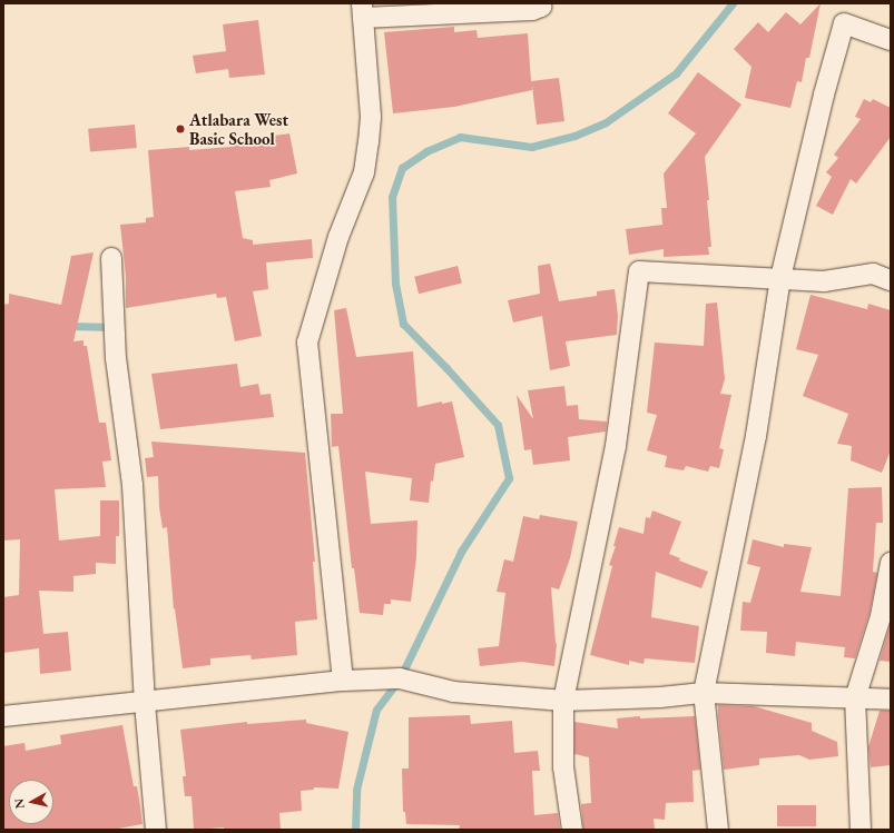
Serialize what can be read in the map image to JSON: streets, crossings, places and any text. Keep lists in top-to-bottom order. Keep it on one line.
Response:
{"places":["Atlabara West Basic School"],"north":"left"}
